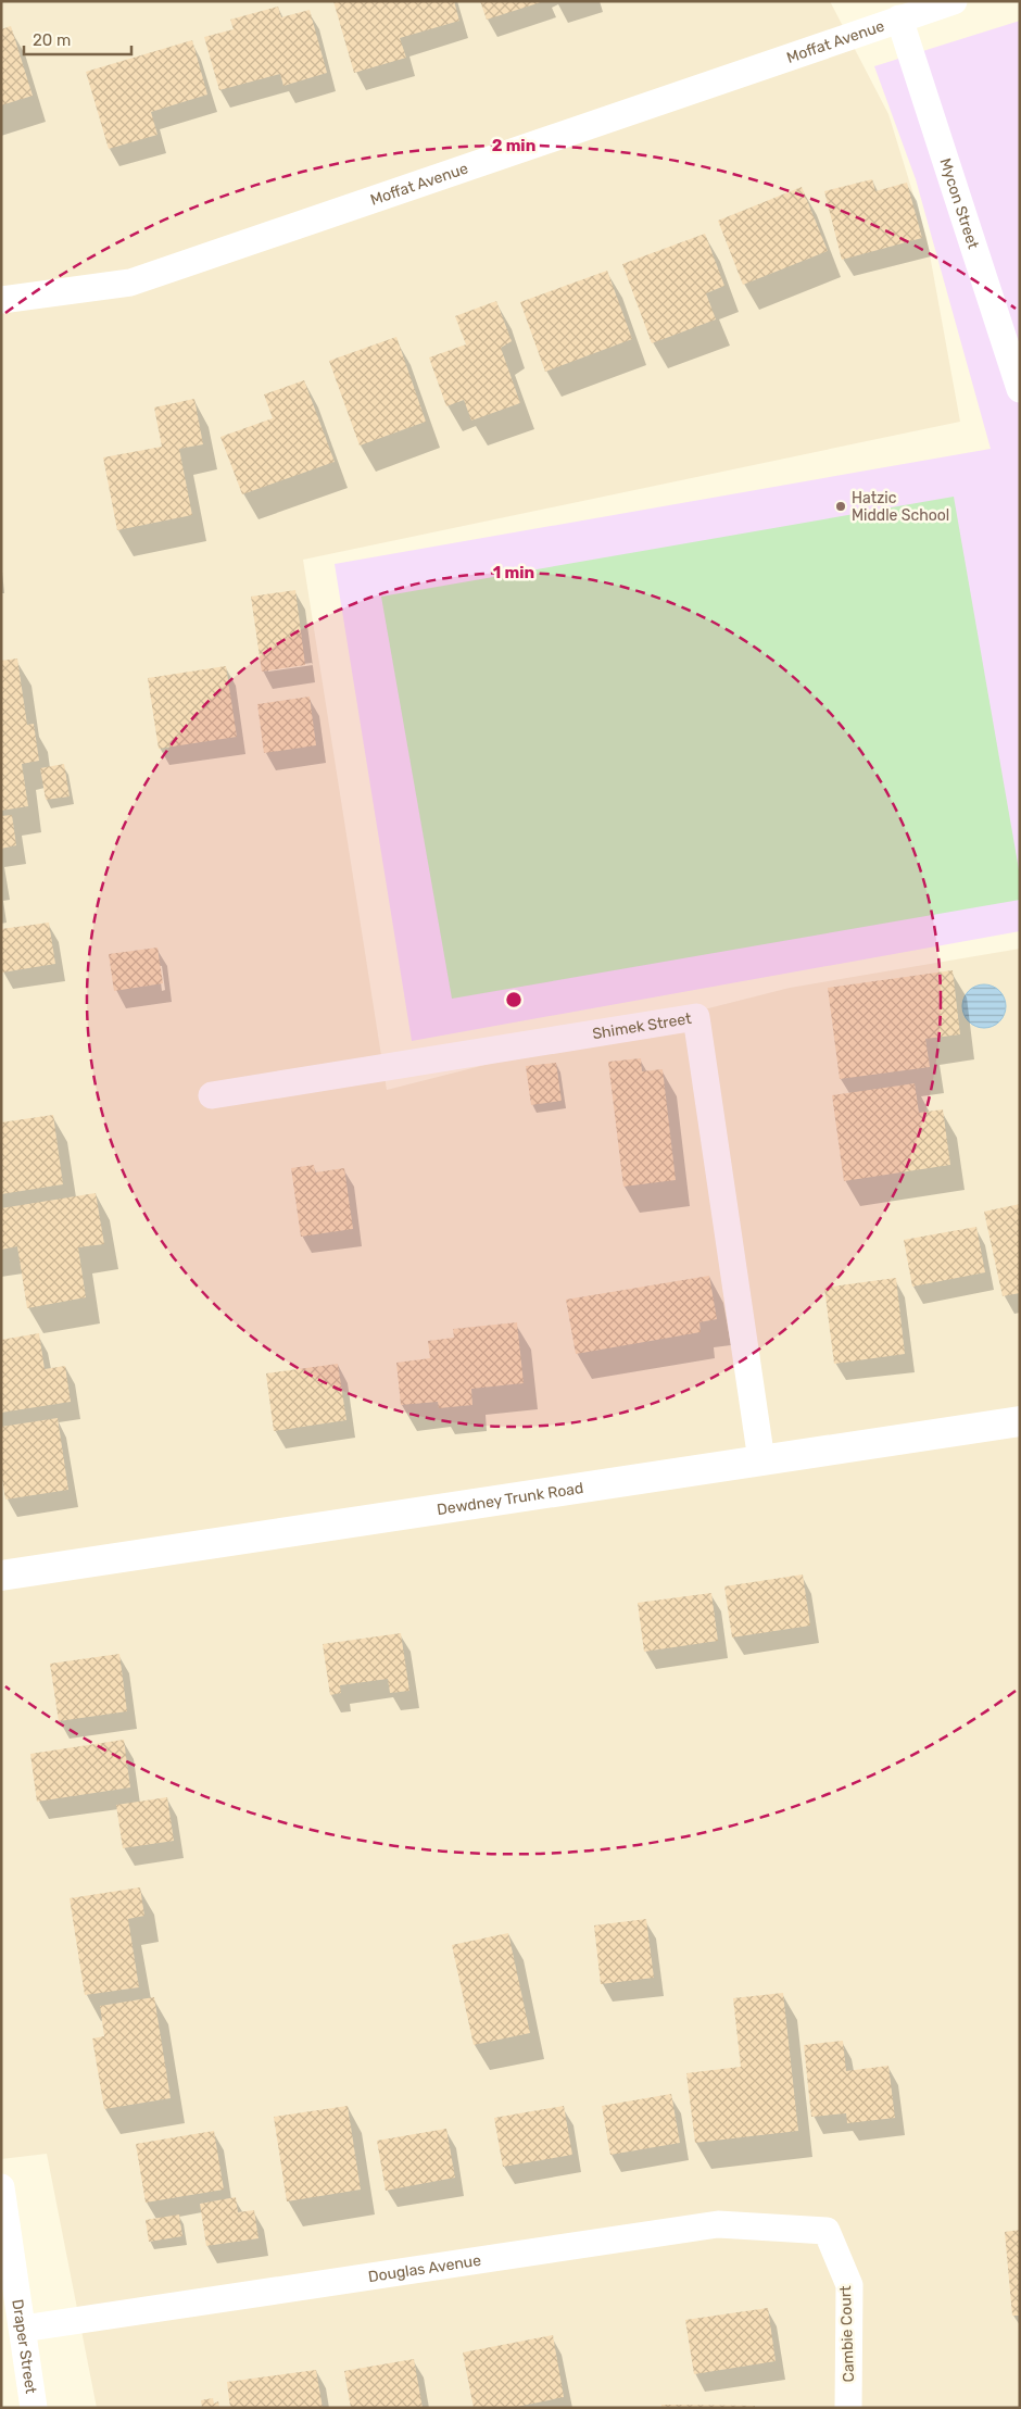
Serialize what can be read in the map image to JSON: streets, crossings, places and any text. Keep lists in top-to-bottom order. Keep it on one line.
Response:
{"streets":{"main road":["Dewdney Trunk Road"],"street":["Moffat Avenue","Mycon Street","Shimek Street","Douglas Avenue","Cambie Court","Draper Street"]},"crossings":[["Moffat Avenue","Mycon Street"],["Shimek Street","Dewdney Trunk Road"],["Douglas Avenue","Cambie Court"],["Douglas Avenue","Draper Street"]],"places":["Hatzic Middle School"],"scale_bar":"20 m","rings":["2 min","1 min"]}
